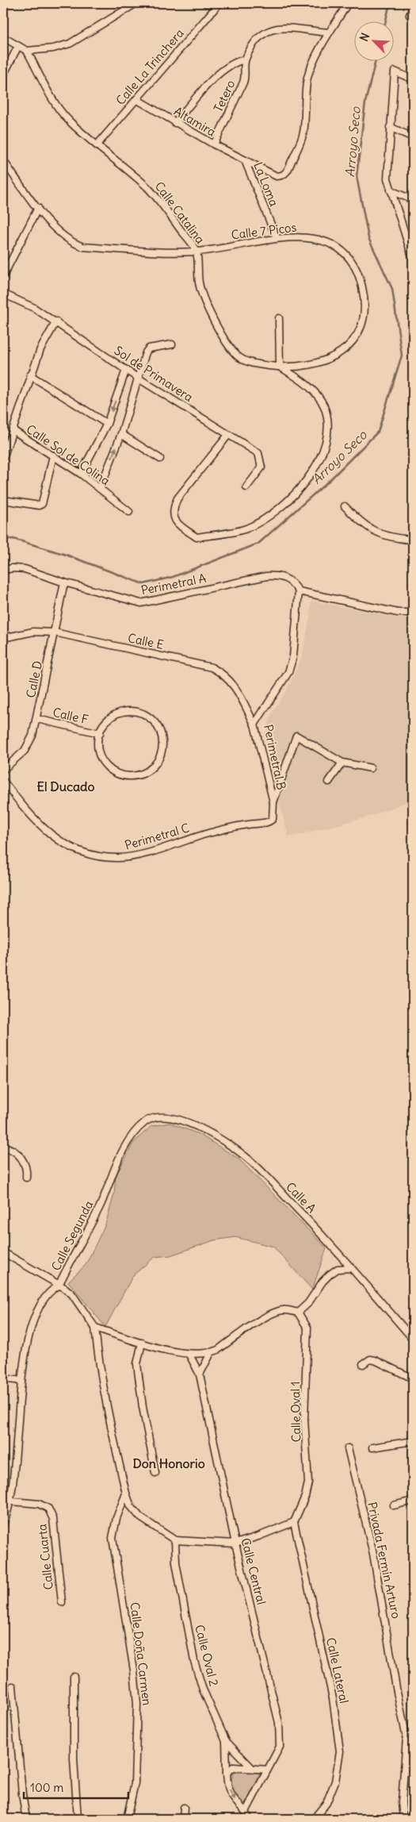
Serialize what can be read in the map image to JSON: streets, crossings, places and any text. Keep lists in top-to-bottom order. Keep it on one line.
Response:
{"streets":{"street":["Calle La Trinchera","Tetero","Altamira","La Loma","Calle Catalina","Calle 7 Picos","Sol de Primavera","Calle Sol de Colina","Perimetral A","Calle E","Calle D","Calle F","Perimetral B","Perimetral C","Calle A","Calle Segunda","Calle Oval 1","Calle Cuarta","Privada Fermín Arturo","Calle Central","Calle Doña Carmen","Calle Oval 2","Calle Lateral"]},"crossings":[["Calle La Trinchera","Altamira"],["Calle La Trinchera","Calle Catalina"],["Tetero","Altamira"],["Altamira","La Loma"],["La Loma","Calle 7 Picos"],["Calle Catalina","Calle 7 Picos"],["Perimetral A","Calle D"],["Perimetral A","Perimetral B"],["Calle E","Calle D"],["Calle E","Perimetral B"],["Calle D","Calle F"],["Perimetral B","Perimetral C"],["Calle A","Calle Segunda"],["Calle Segunda","Calle Cuarta"],["Calle Oval 1","Calle Lateral"]],"districts":["El Ducado","Don Honorio"],"water":["Arroyo Seco"],"scale_bar":"100 m","north":"top left"}
